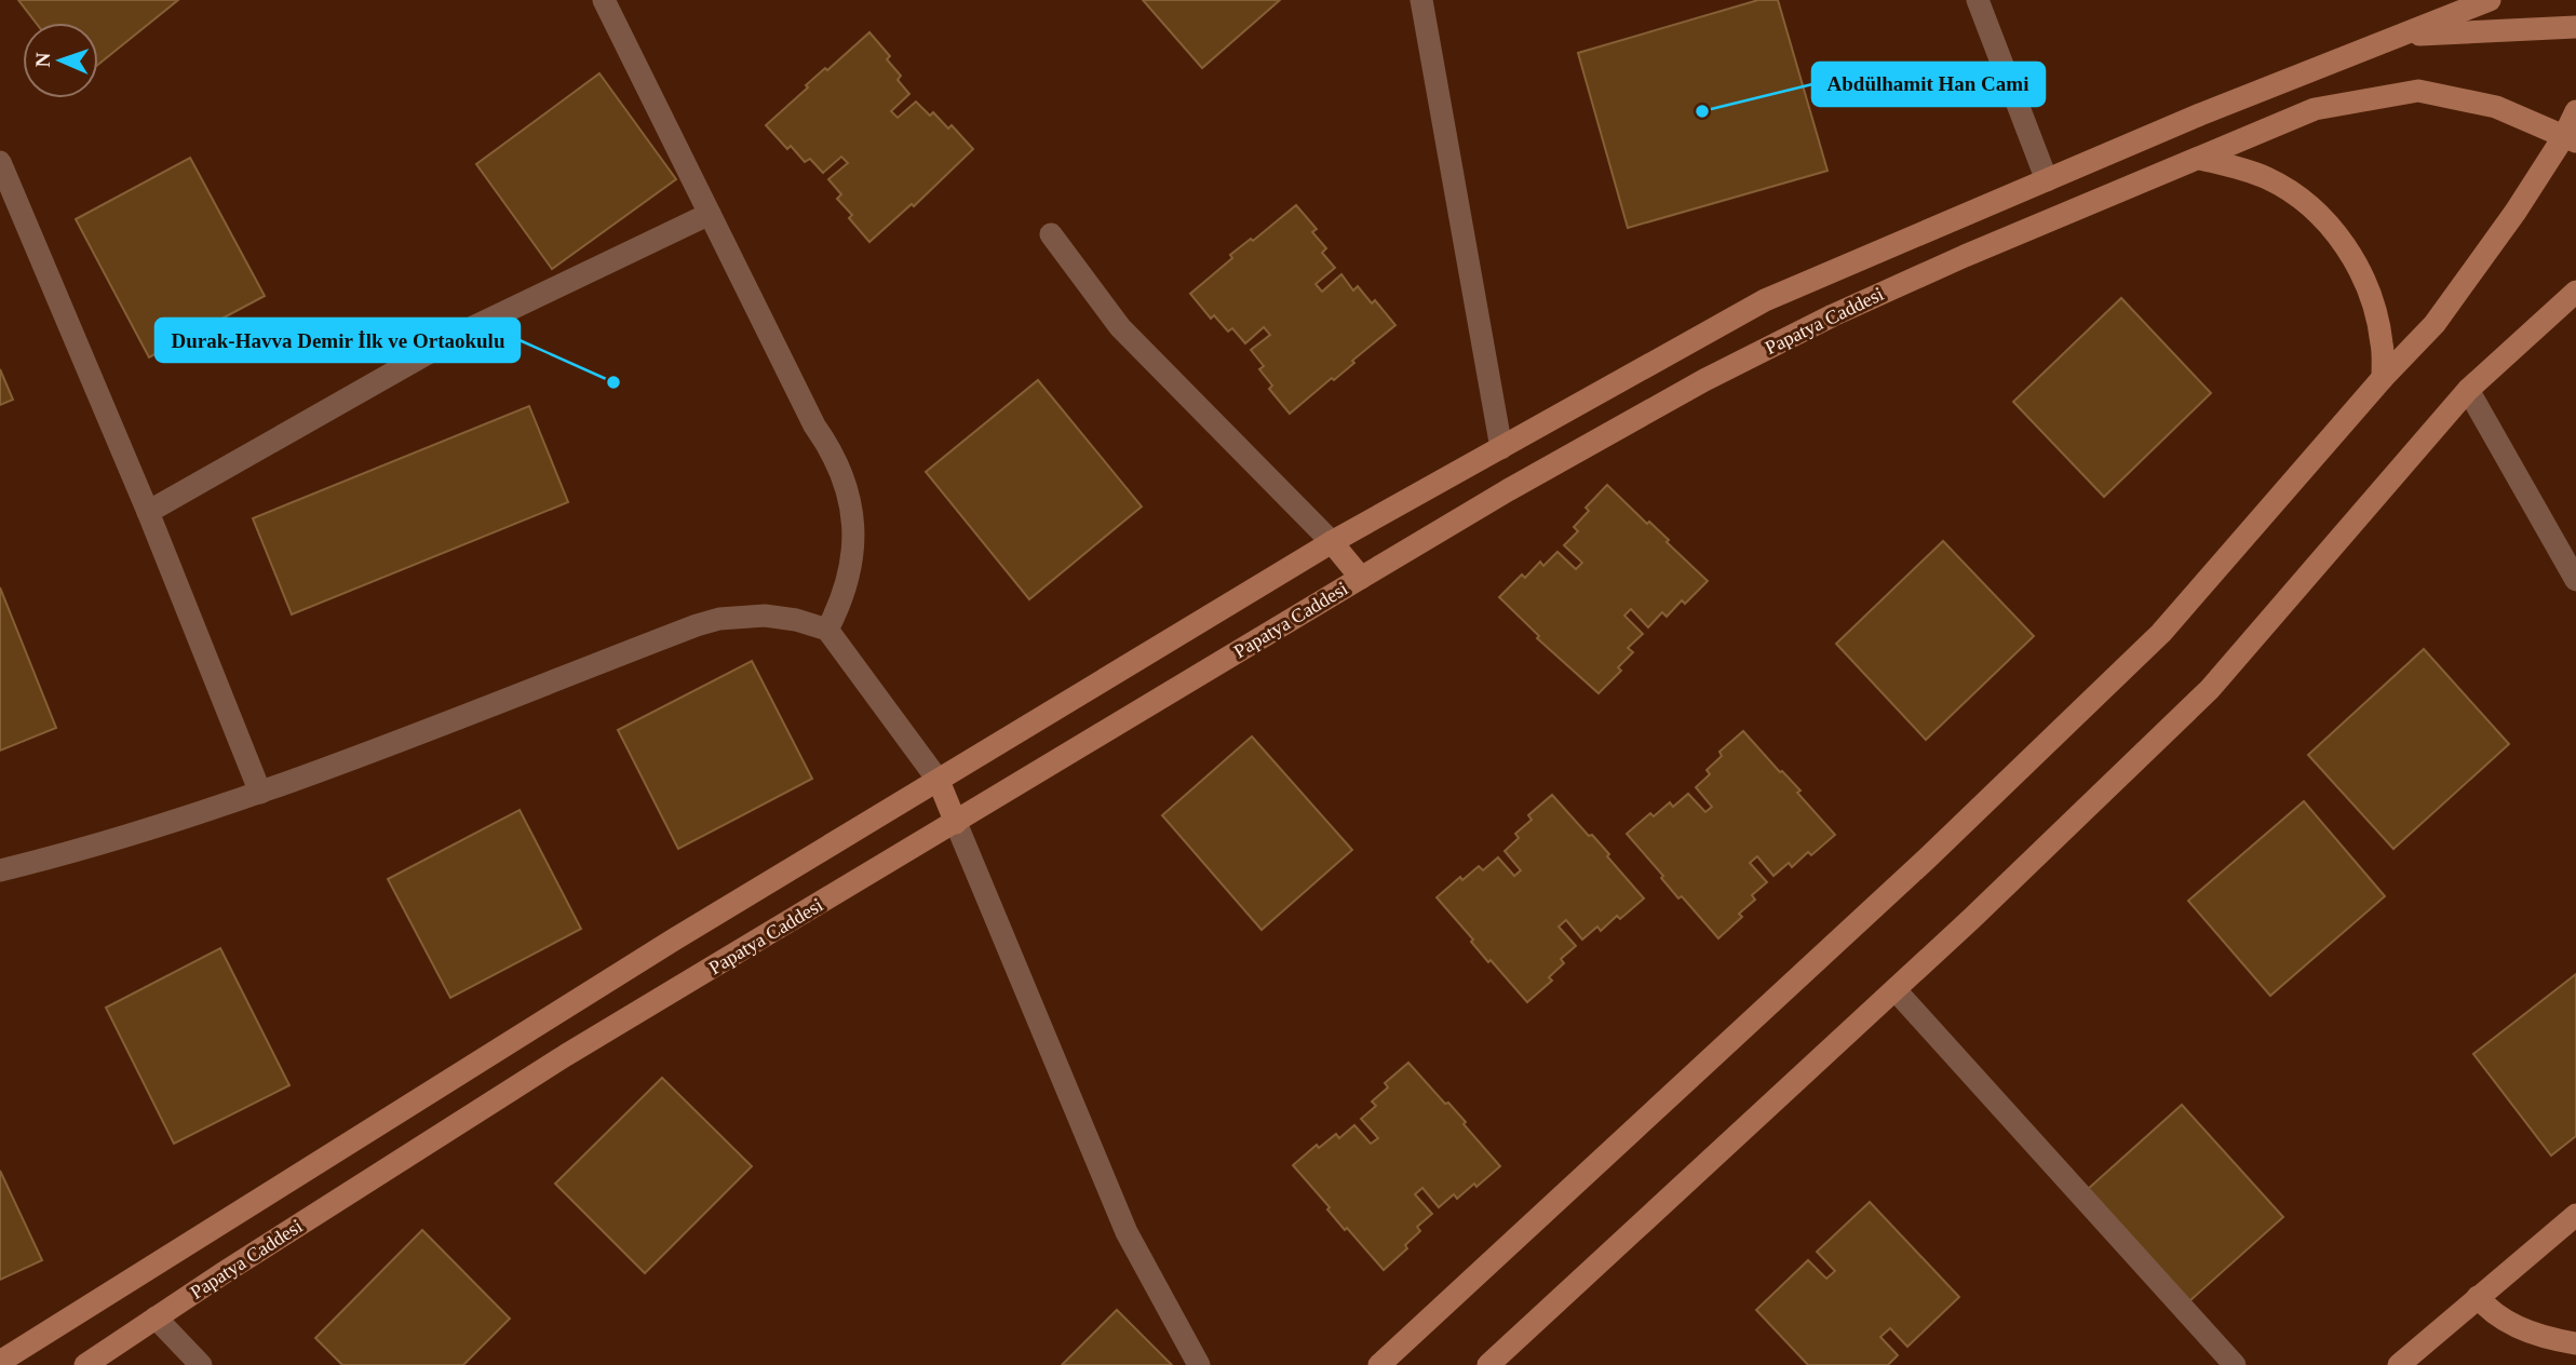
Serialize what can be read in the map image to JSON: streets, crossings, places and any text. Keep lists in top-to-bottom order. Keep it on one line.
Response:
{"streets":{"street":["Papatya Caddesi"]},"places":["Abdülhamit Han Cami","Durak-Havva Demir İlk ve Ortaokulu"],"north":"left"}
